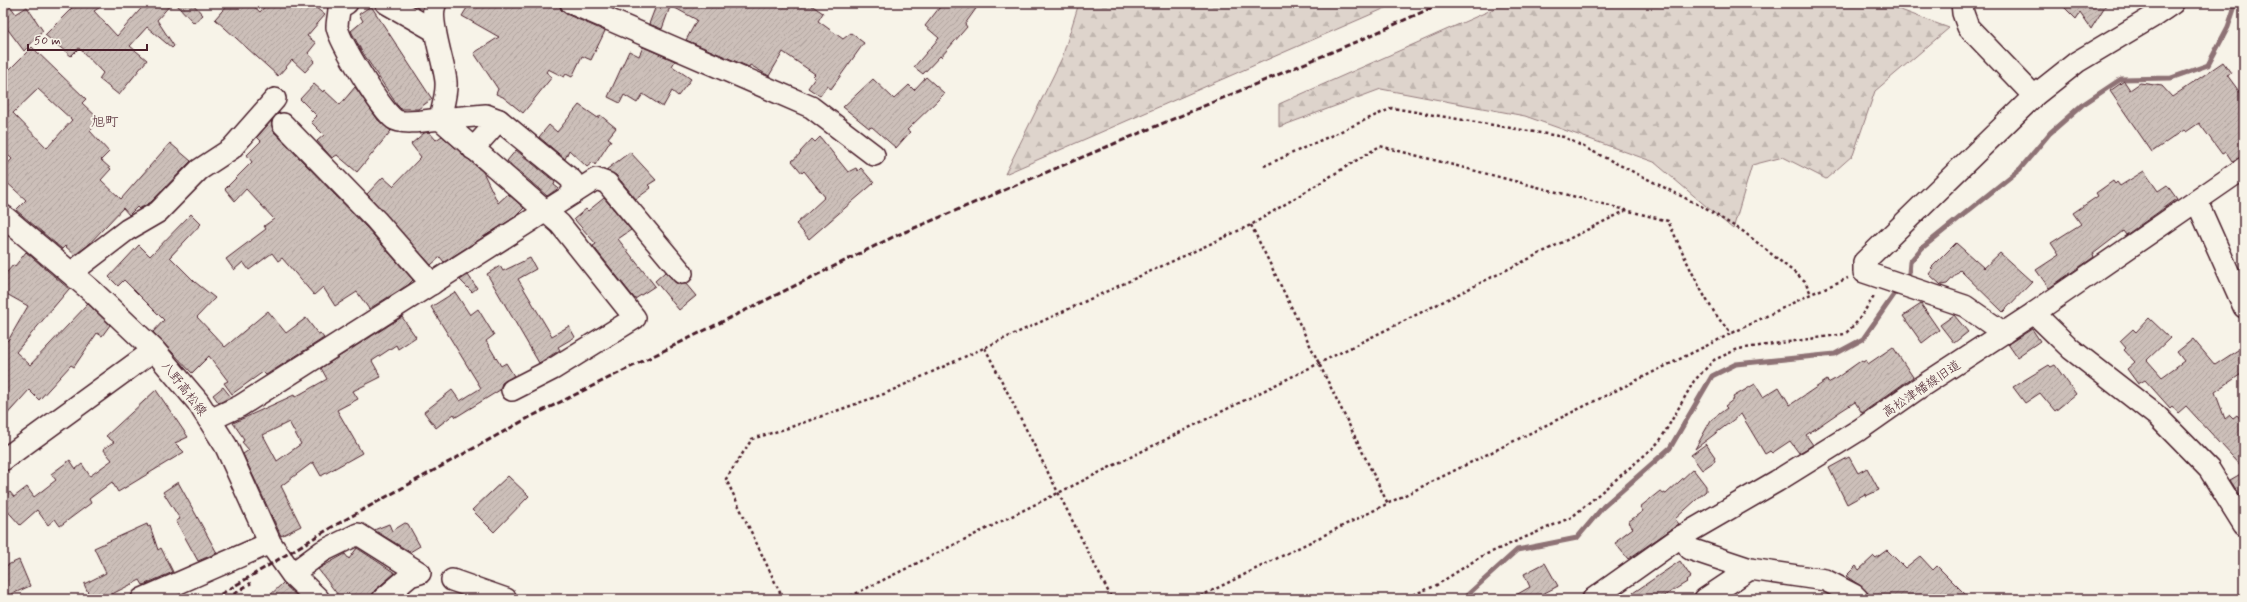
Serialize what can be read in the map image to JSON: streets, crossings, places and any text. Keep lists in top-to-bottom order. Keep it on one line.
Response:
{"streets":{"main road":["八野高松線"],"street":["高松津幡線旧道"]},"districts":["旭町"],"scale_bar":"50 m"}
